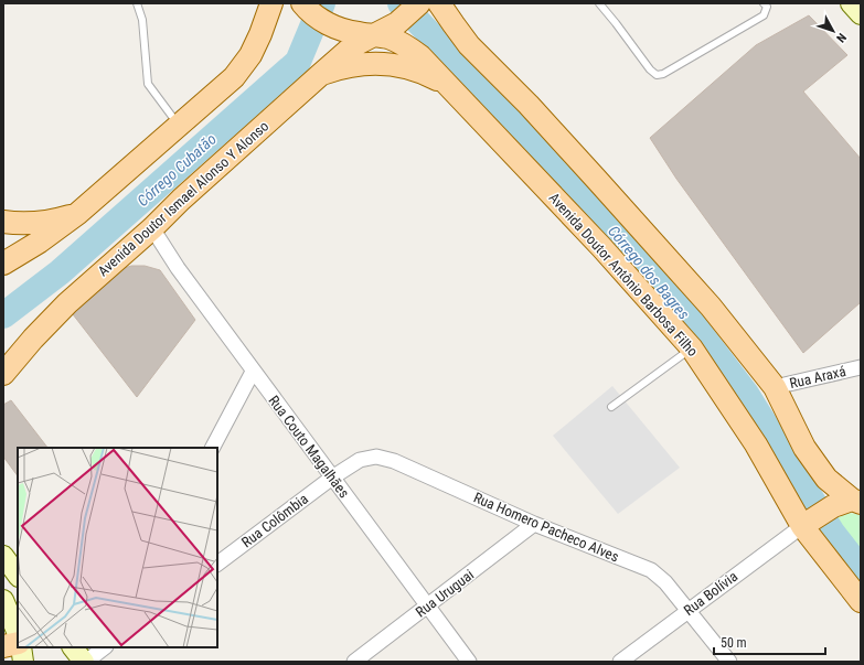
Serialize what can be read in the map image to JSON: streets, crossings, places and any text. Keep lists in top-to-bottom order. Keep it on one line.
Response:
{"streets":{"main road":["Avenida Doutor Ismael Alonso Y Alonso","Avenida Doutor Antônio Barbosa Filho"],"street":["Rua Araxá","Rua Couto Magalhães","Rua Colômbia","Rua Homero Pacheco Alves","Rua Uruguai","Rua Bolívia"]},"crossings":[["Avenida Doutor Ismael Alonso Y Alonso","Avenida Doutor Antônio Barbosa Filho"],["Avenida Doutor Ismael Alonso Y Alonso","Rua Couto Magalhães"],["Avenida Doutor Antônio Barbosa Filho","Rua Bolívia"],["Rua Couto Magalhães","Rua Colômbia"],["Rua Couto Magalhães","Rua Homero Pacheco Alves"],["Rua Couto Magalhães","Rua Uruguai"],["Rua Colômbia","Rua Homero Pacheco Alves"],["Rua Homero Pacheco Alves","Rua Uruguai"],["Rua Homero Pacheco Alves","Rua Bolívia"]],"water":["Córrego Cubatão","Córrego dos Bagres"],"scale_bar":"50 m","north":"bottom right"}
